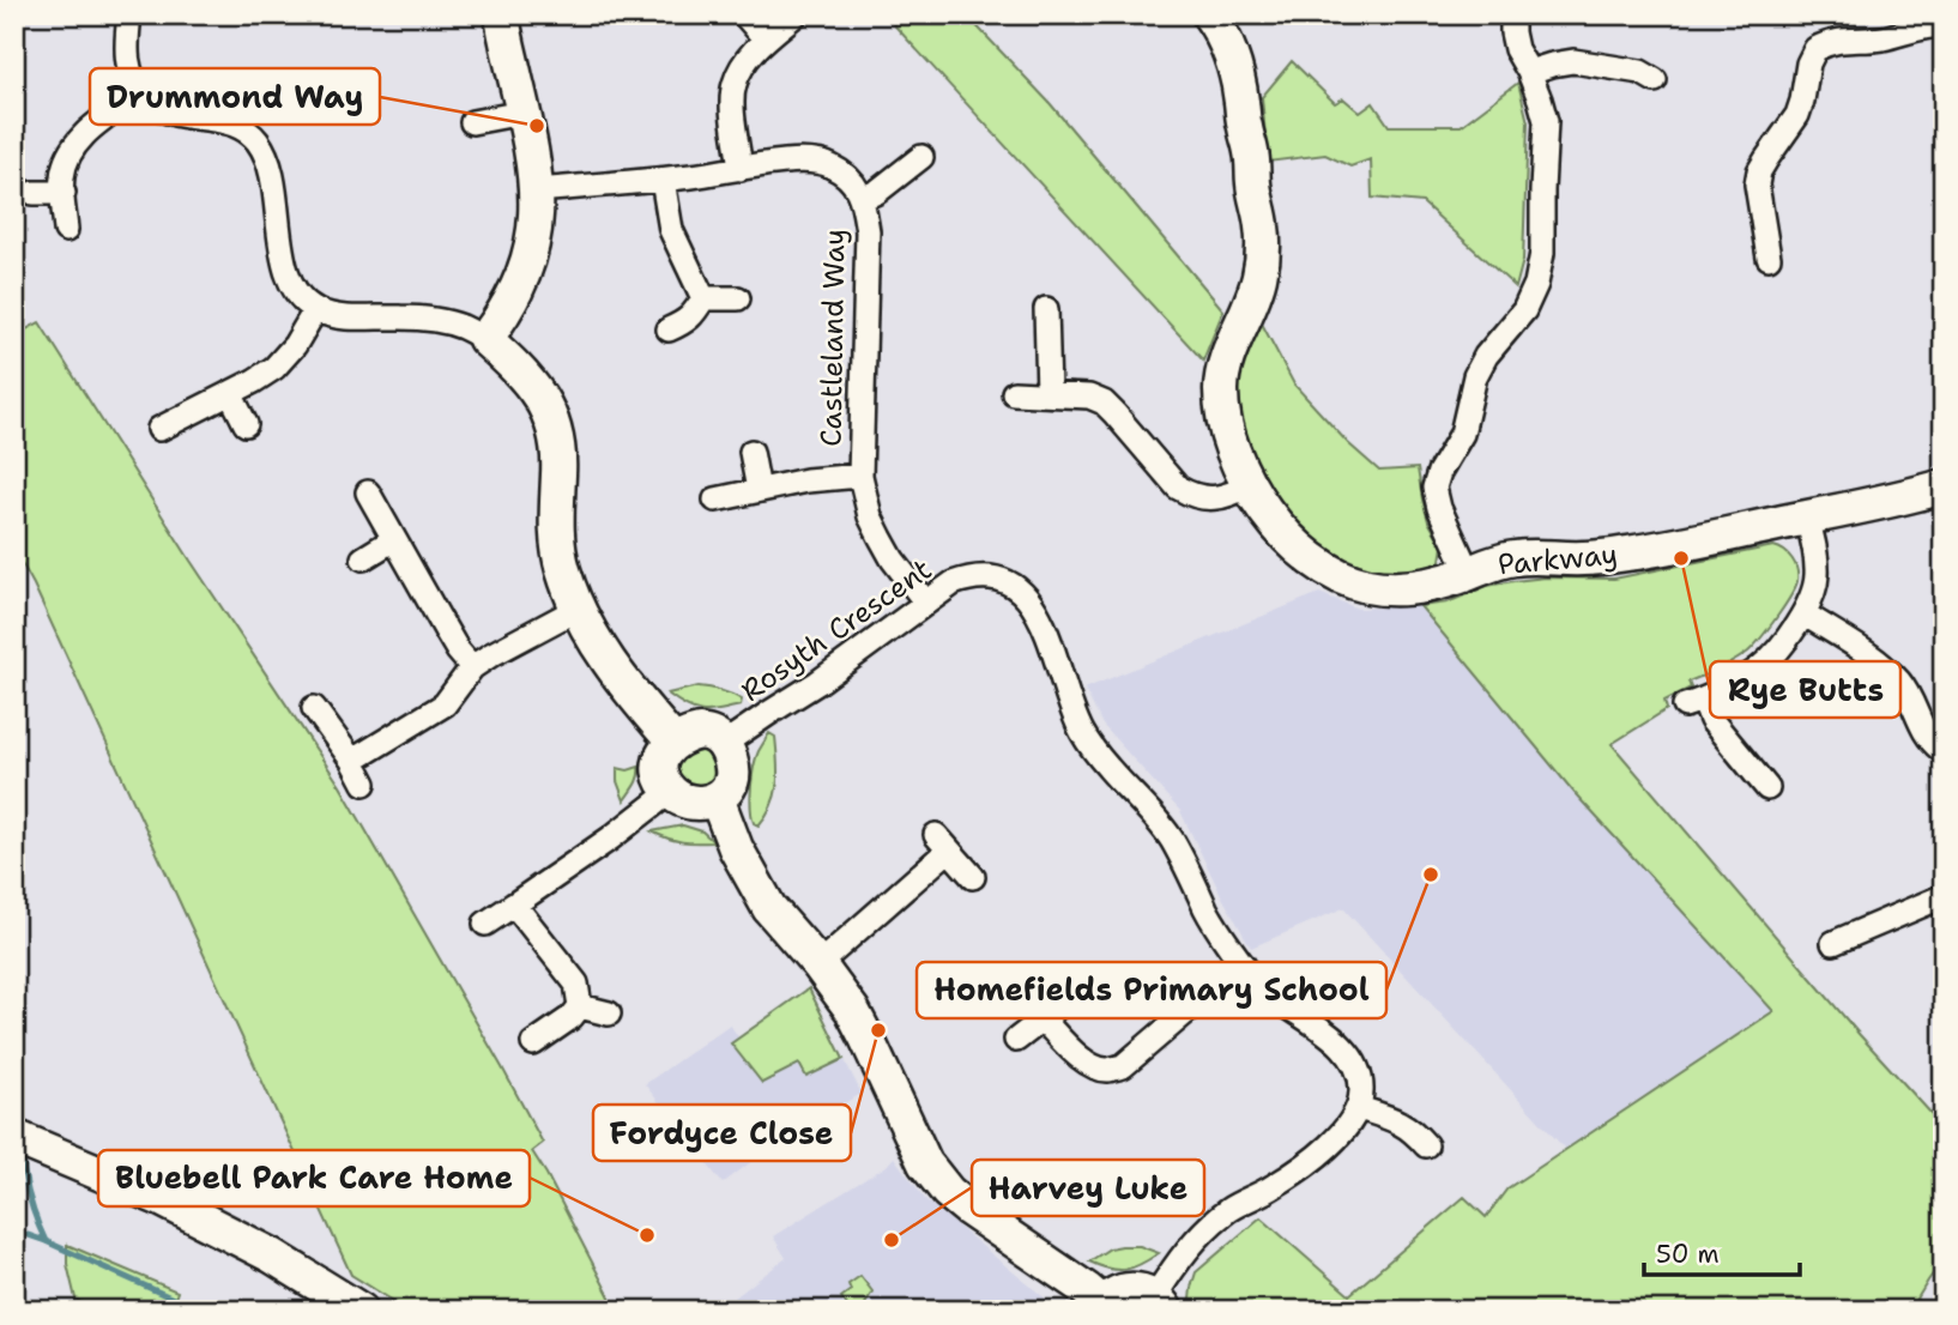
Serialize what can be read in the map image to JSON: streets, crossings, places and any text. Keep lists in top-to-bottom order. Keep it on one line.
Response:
{"streets":{"street":["Castleland Way","Parkway","Rosyth Crescent"]},"crossings":[["Castleland Way","Rosyth Crescent"]],"places":["Drummond Way","Rye Butts","Homefields Primary School","Fordyce Close","Bluebell Park Care Home","Harvey Luke"],"scale_bar":"50 m"}
